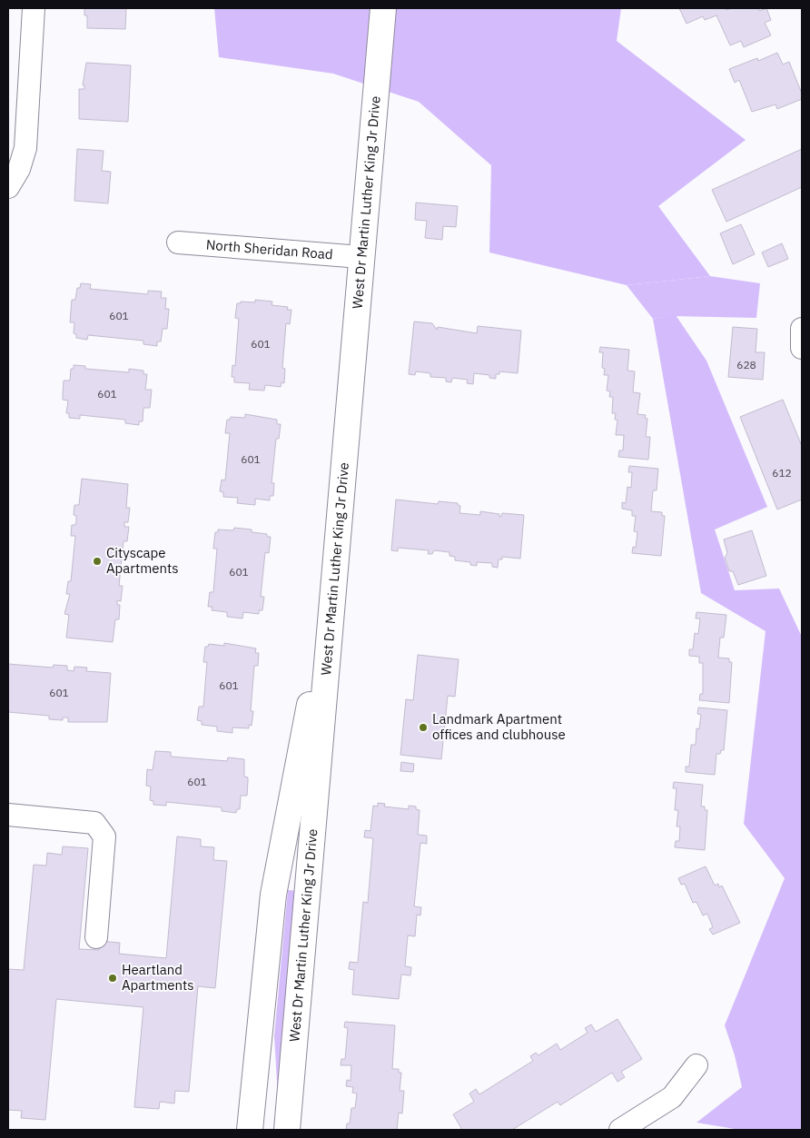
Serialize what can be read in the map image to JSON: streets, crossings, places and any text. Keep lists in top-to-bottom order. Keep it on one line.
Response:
{"streets":{"main road":["West Dr Martin Luther King Jr Drive"],"street":["North Sheridan Road"]},"crossings":[["West Dr Martin Luther King Jr Drive","North Sheridan Road"]],"places":["Cityscape Apartments","Landmark Apartment offices and clubhouse","Heartland Apartments"],"house_numbers":["601","601","628","601","601","612","601","601","601","601"]}
